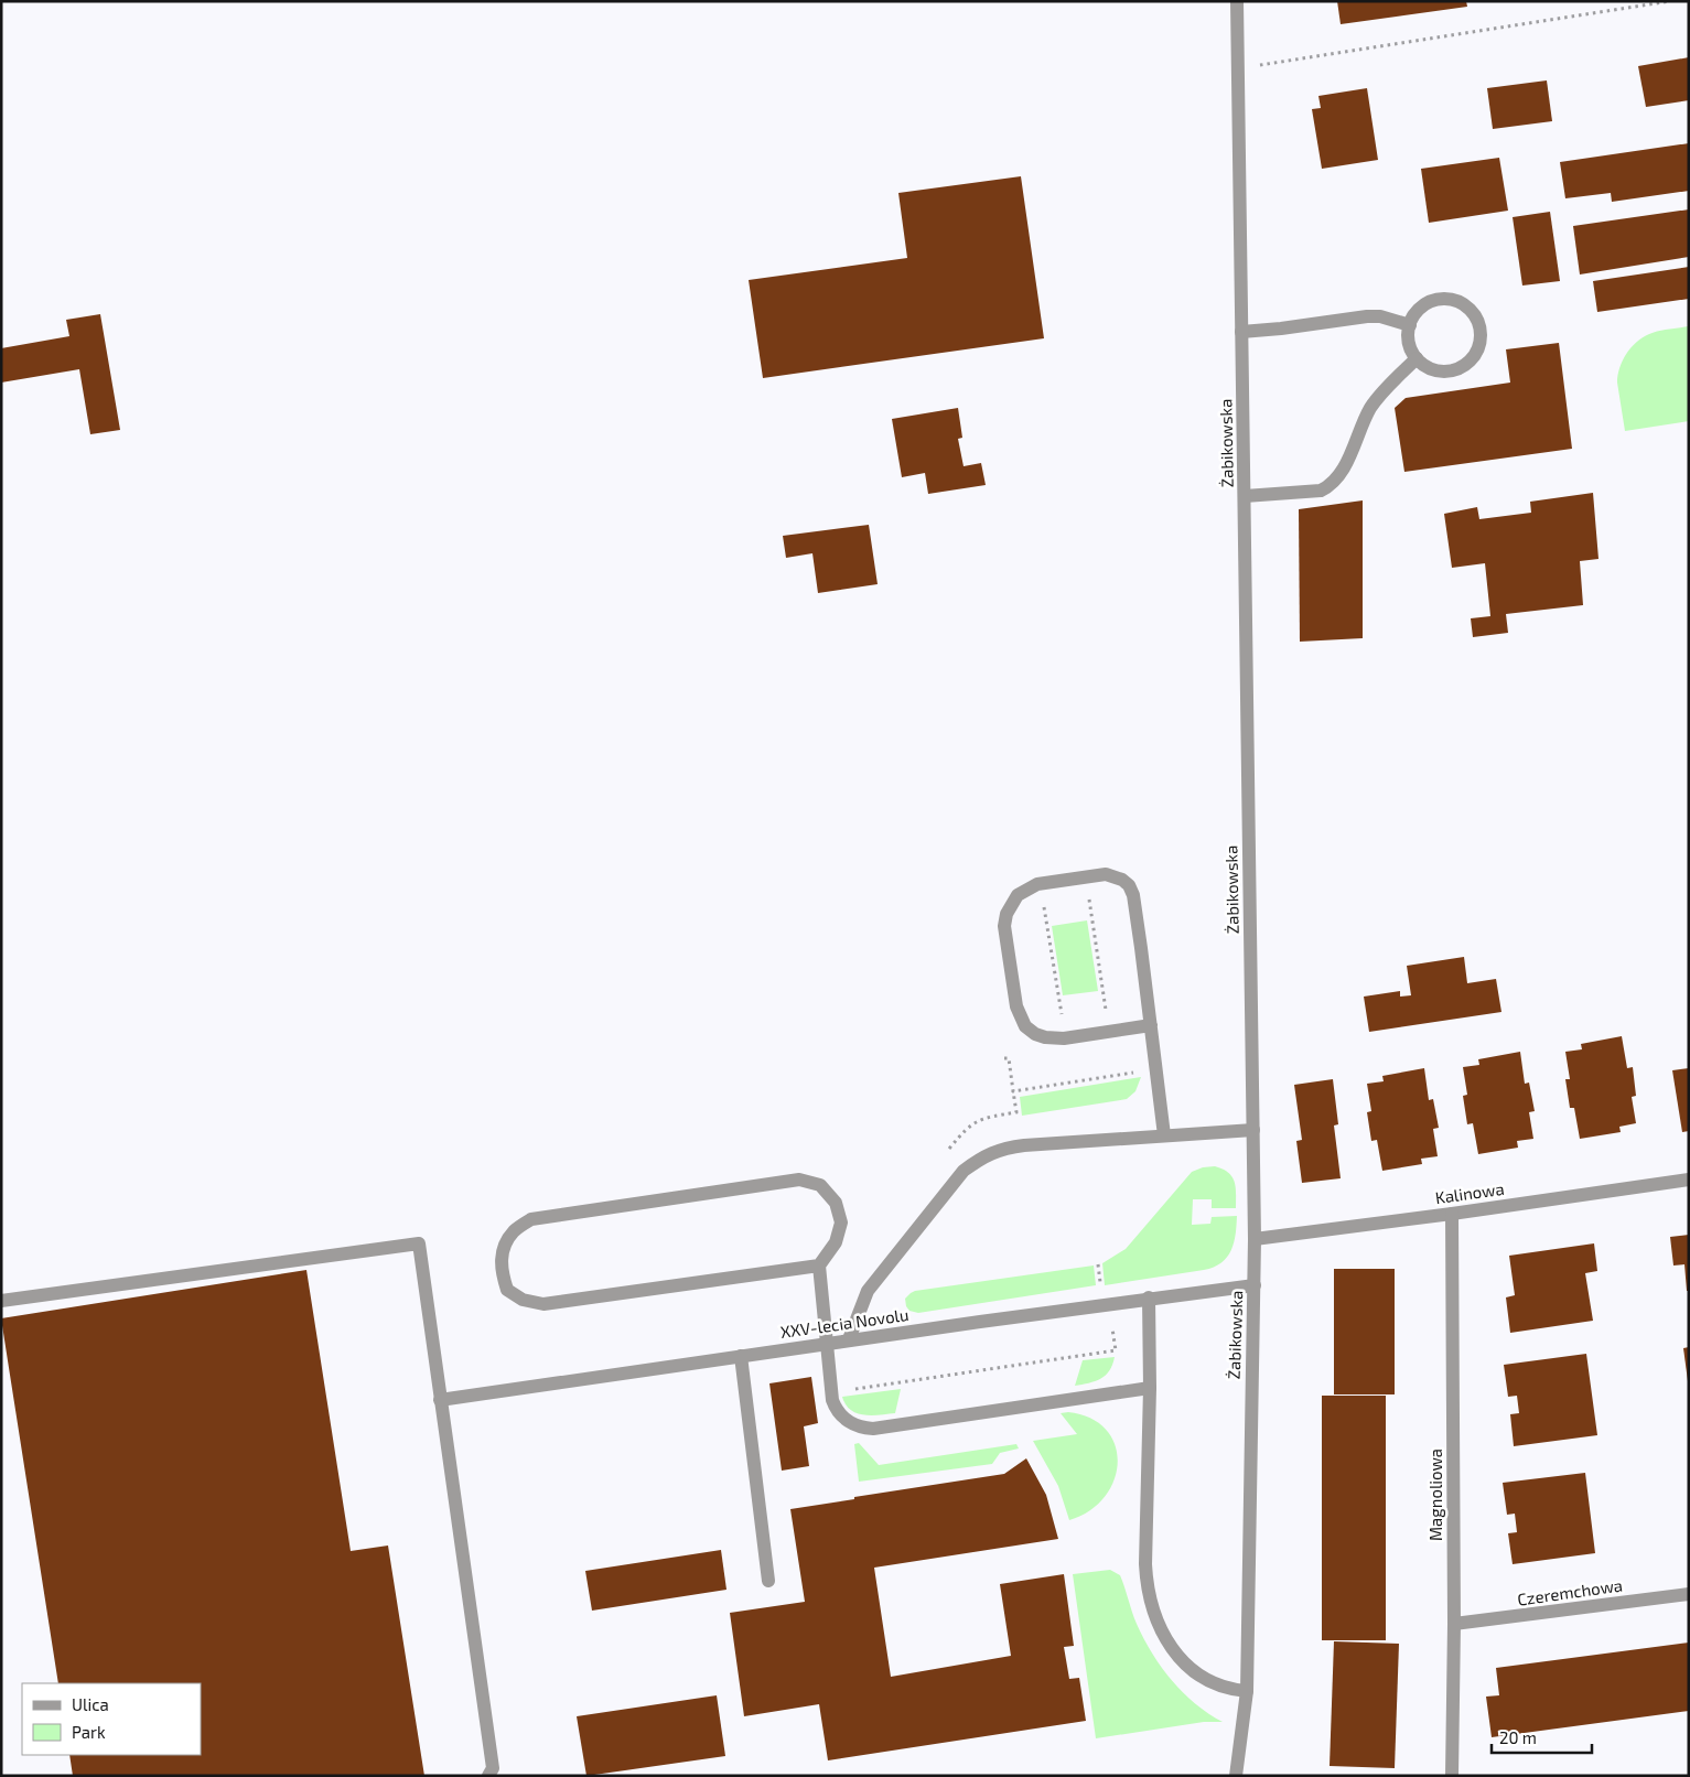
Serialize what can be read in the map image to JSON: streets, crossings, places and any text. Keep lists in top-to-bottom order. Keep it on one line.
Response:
{"streets":{"street":["Żabikowska","Kalinowa","XXV-lecia Novolu","Magnoliowa","Czeremchowa"]},"crossings":[["Żabikowska","Kalinowa"],["Żabikowska","XXV-lecia Novolu"],["Kalinowa","Magnoliowa"],["Magnoliowa","Czeremchowa"]],"legend":["Ulica","Park"],"scale_bar":"20 m"}
